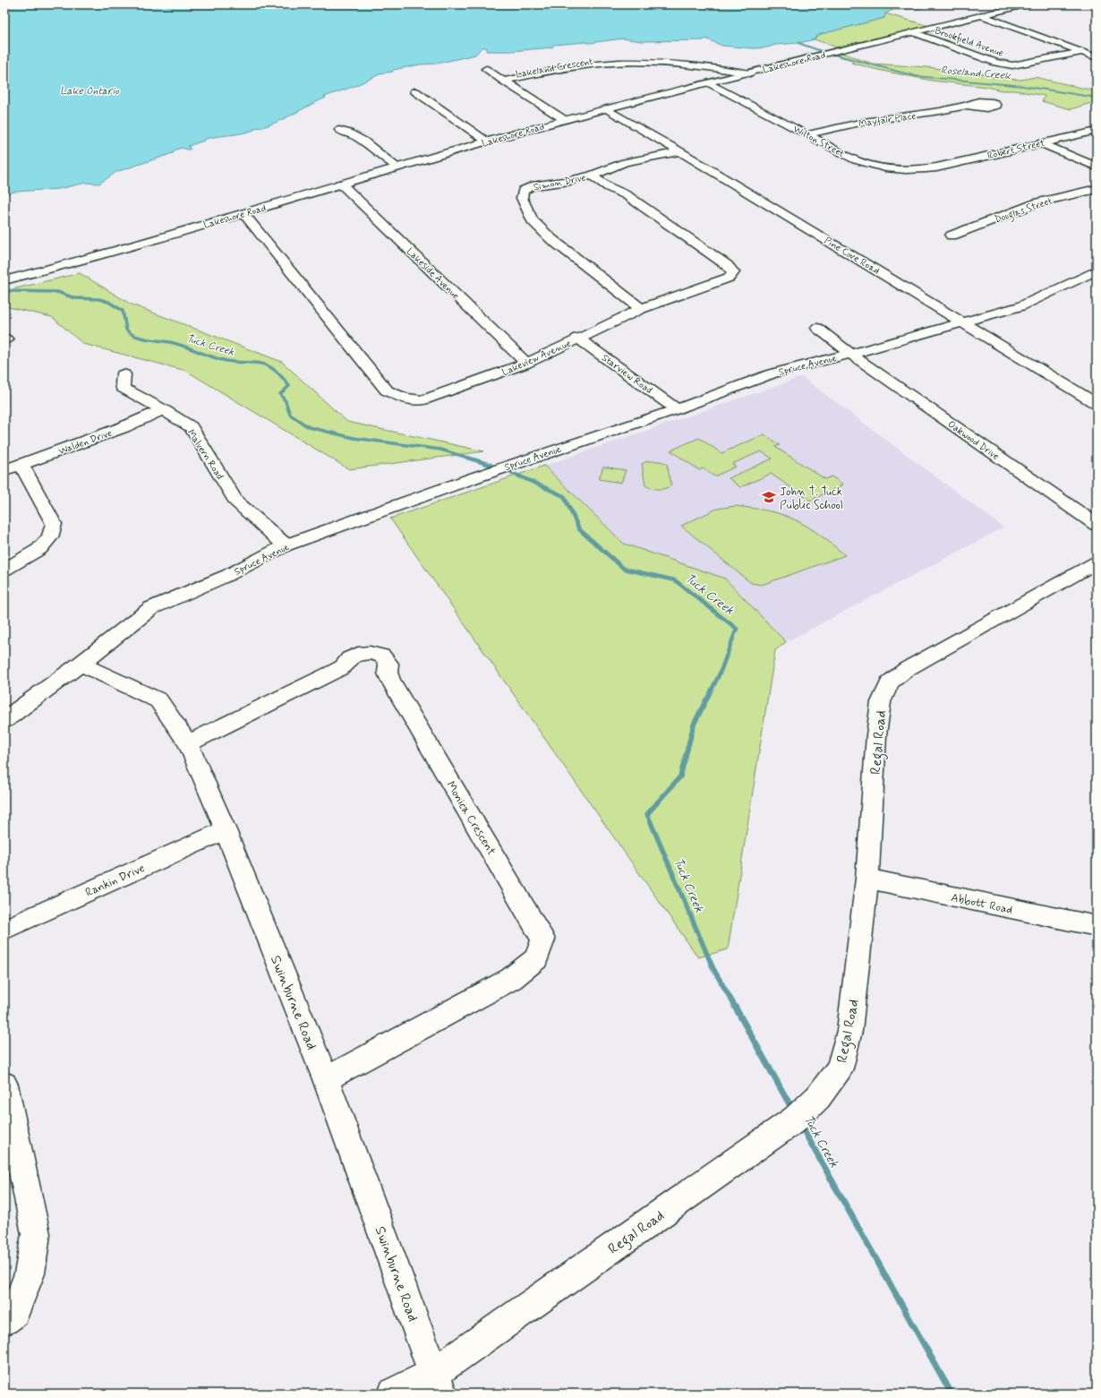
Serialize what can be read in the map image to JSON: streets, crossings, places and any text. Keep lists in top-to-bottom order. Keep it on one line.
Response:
{"streets":{"street":["Brookfield Avenue","Lakeshore Road","Lakeland Crescent","Mayfair Place","Wilton Street","Robert Street","Simon Drive","Douglas Street","Pine Cove Road","Lakeside Avenue","Lakeview Avenue","Spruce Avenue","Starview Road","Oakwood Drive","Walden Drive","Malvern Road","Regal Road","Monica Crescent","Rankin Drive","Abbott Road","Swinburne Road"]},"crossings":[["Brookfield Avenue","Lakeshore Road"],["Lakeshore Road","Lakeland Crescent"],["Lakeshore Road","Wilton Street"],["Lakeshore Road","Pine Cove Road"],["Lakeshore Road","Lakeside Avenue"],["Lakeshore Road","Lakeview Avenue"],["Mayfair Place","Wilton Street"],["Wilton Street","Robert Street"],["Simon Drive","Pine Cove Road"],["Simon Drive","Lakeview Avenue"],["Pine Cove Road","Spruce Avenue"],["Lakeside Avenue","Lakeview Avenue"],["Lakeview Avenue","Starview Road"],["Spruce Avenue","Starview Road"],["Spruce Avenue","Oakwood Drive"],["Spruce Avenue","Malvern Road"],["Spruce Avenue","Swinburne Road"],["Walden Drive","Malvern Road"],["Regal Road","Abbott Road"],["Regal Road","Swinburne Road"],["Monica Crescent","Swinburne Road"],["Rankin Drive","Swinburne Road"]],"water":["Roseland Creek","Lake Ontario","Tuck Creek"],"places":{"school or university":["John T. Tuck Public School"]}}
